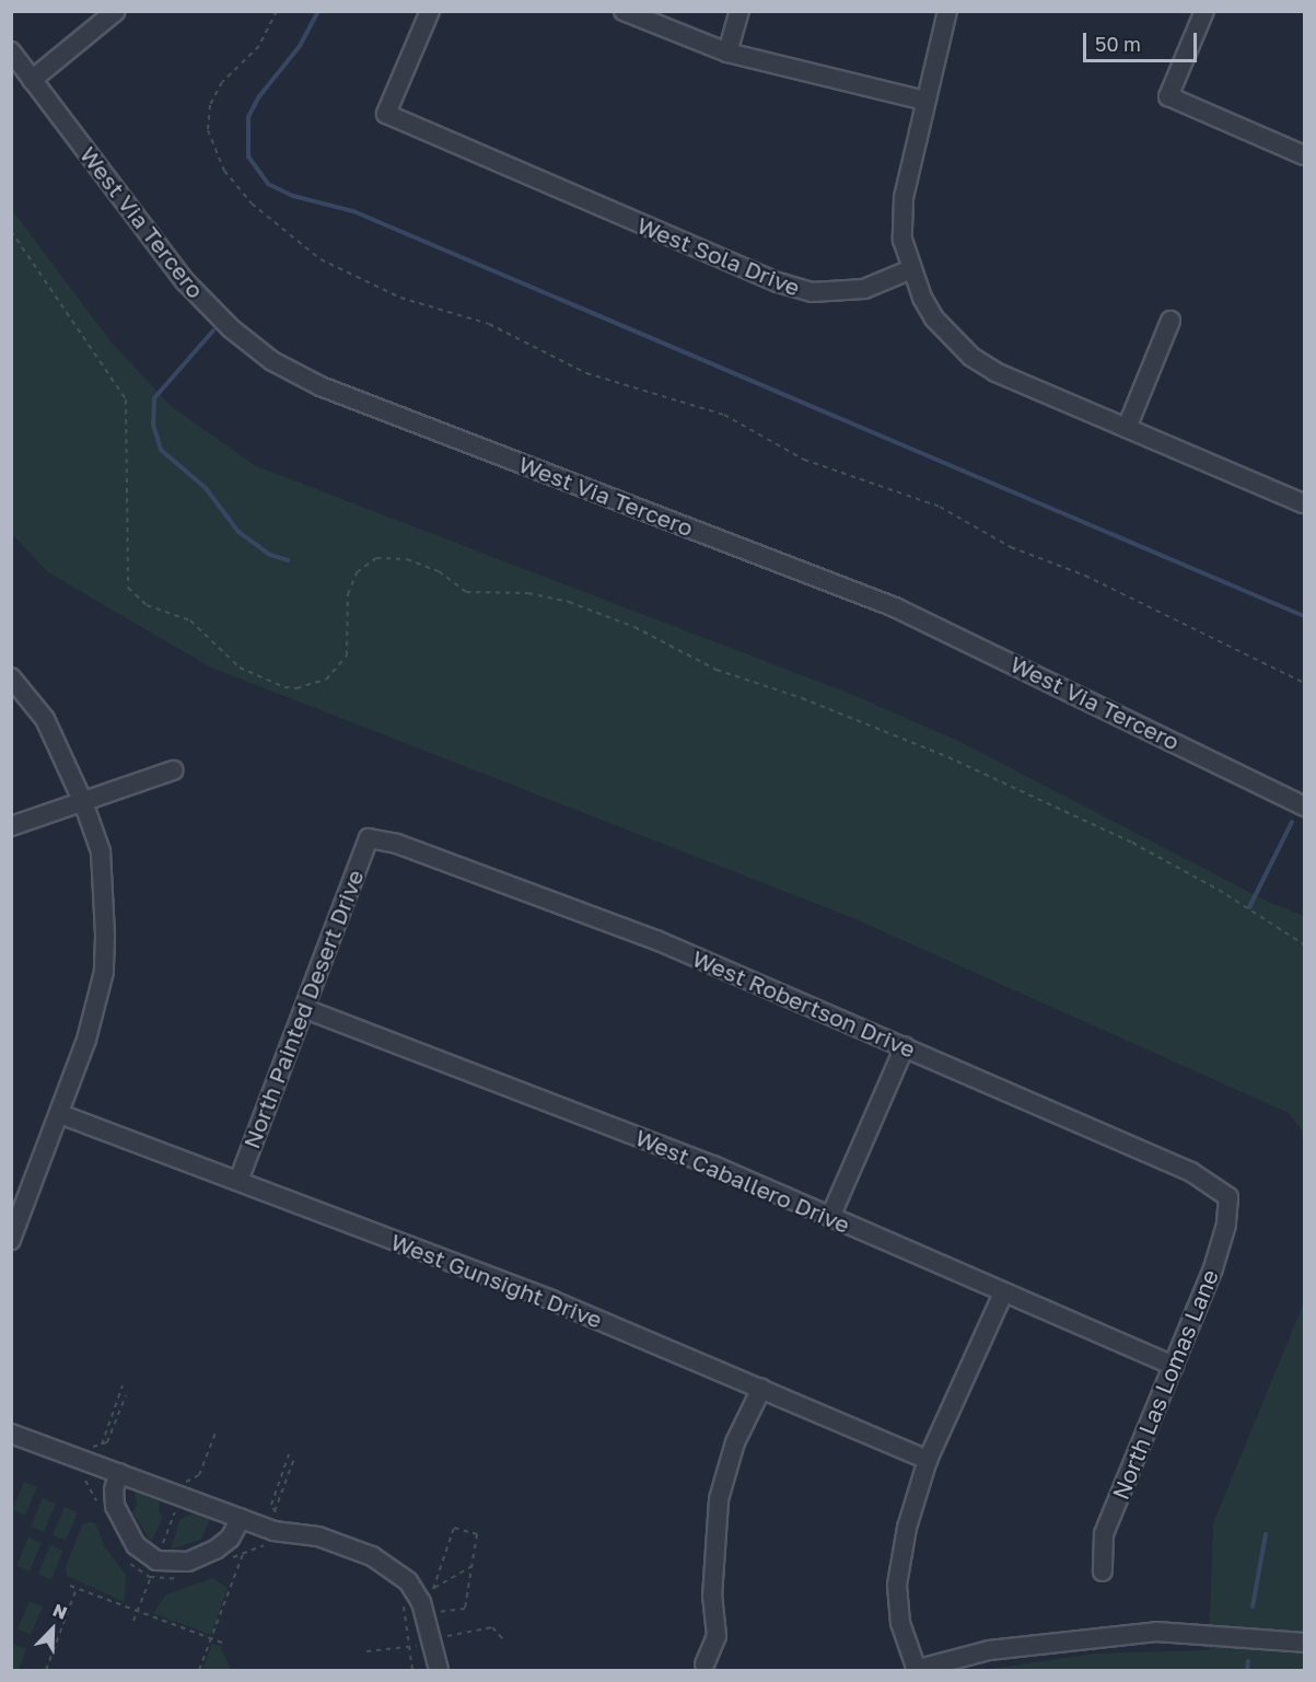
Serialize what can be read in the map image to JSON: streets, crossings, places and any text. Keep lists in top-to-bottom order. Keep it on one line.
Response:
{"streets":{"street":["West Via Tercero","West Sola Drive","West Robertson Drive","North Painted Desert Drive","West Caballero Drive","West Gunsight Drive","North Las Lomas Lane"]},"crossings":[["West Robertson Drive","North Painted Desert Drive"],["West Robertson Drive","North Las Lomas Lane"],["North Painted Desert Drive","West Caballero Drive"],["North Painted Desert Drive","West Gunsight Drive"],["West Caballero Drive","North Las Lomas Lane"]],"scale_bar":"50 m","north":"top right"}
